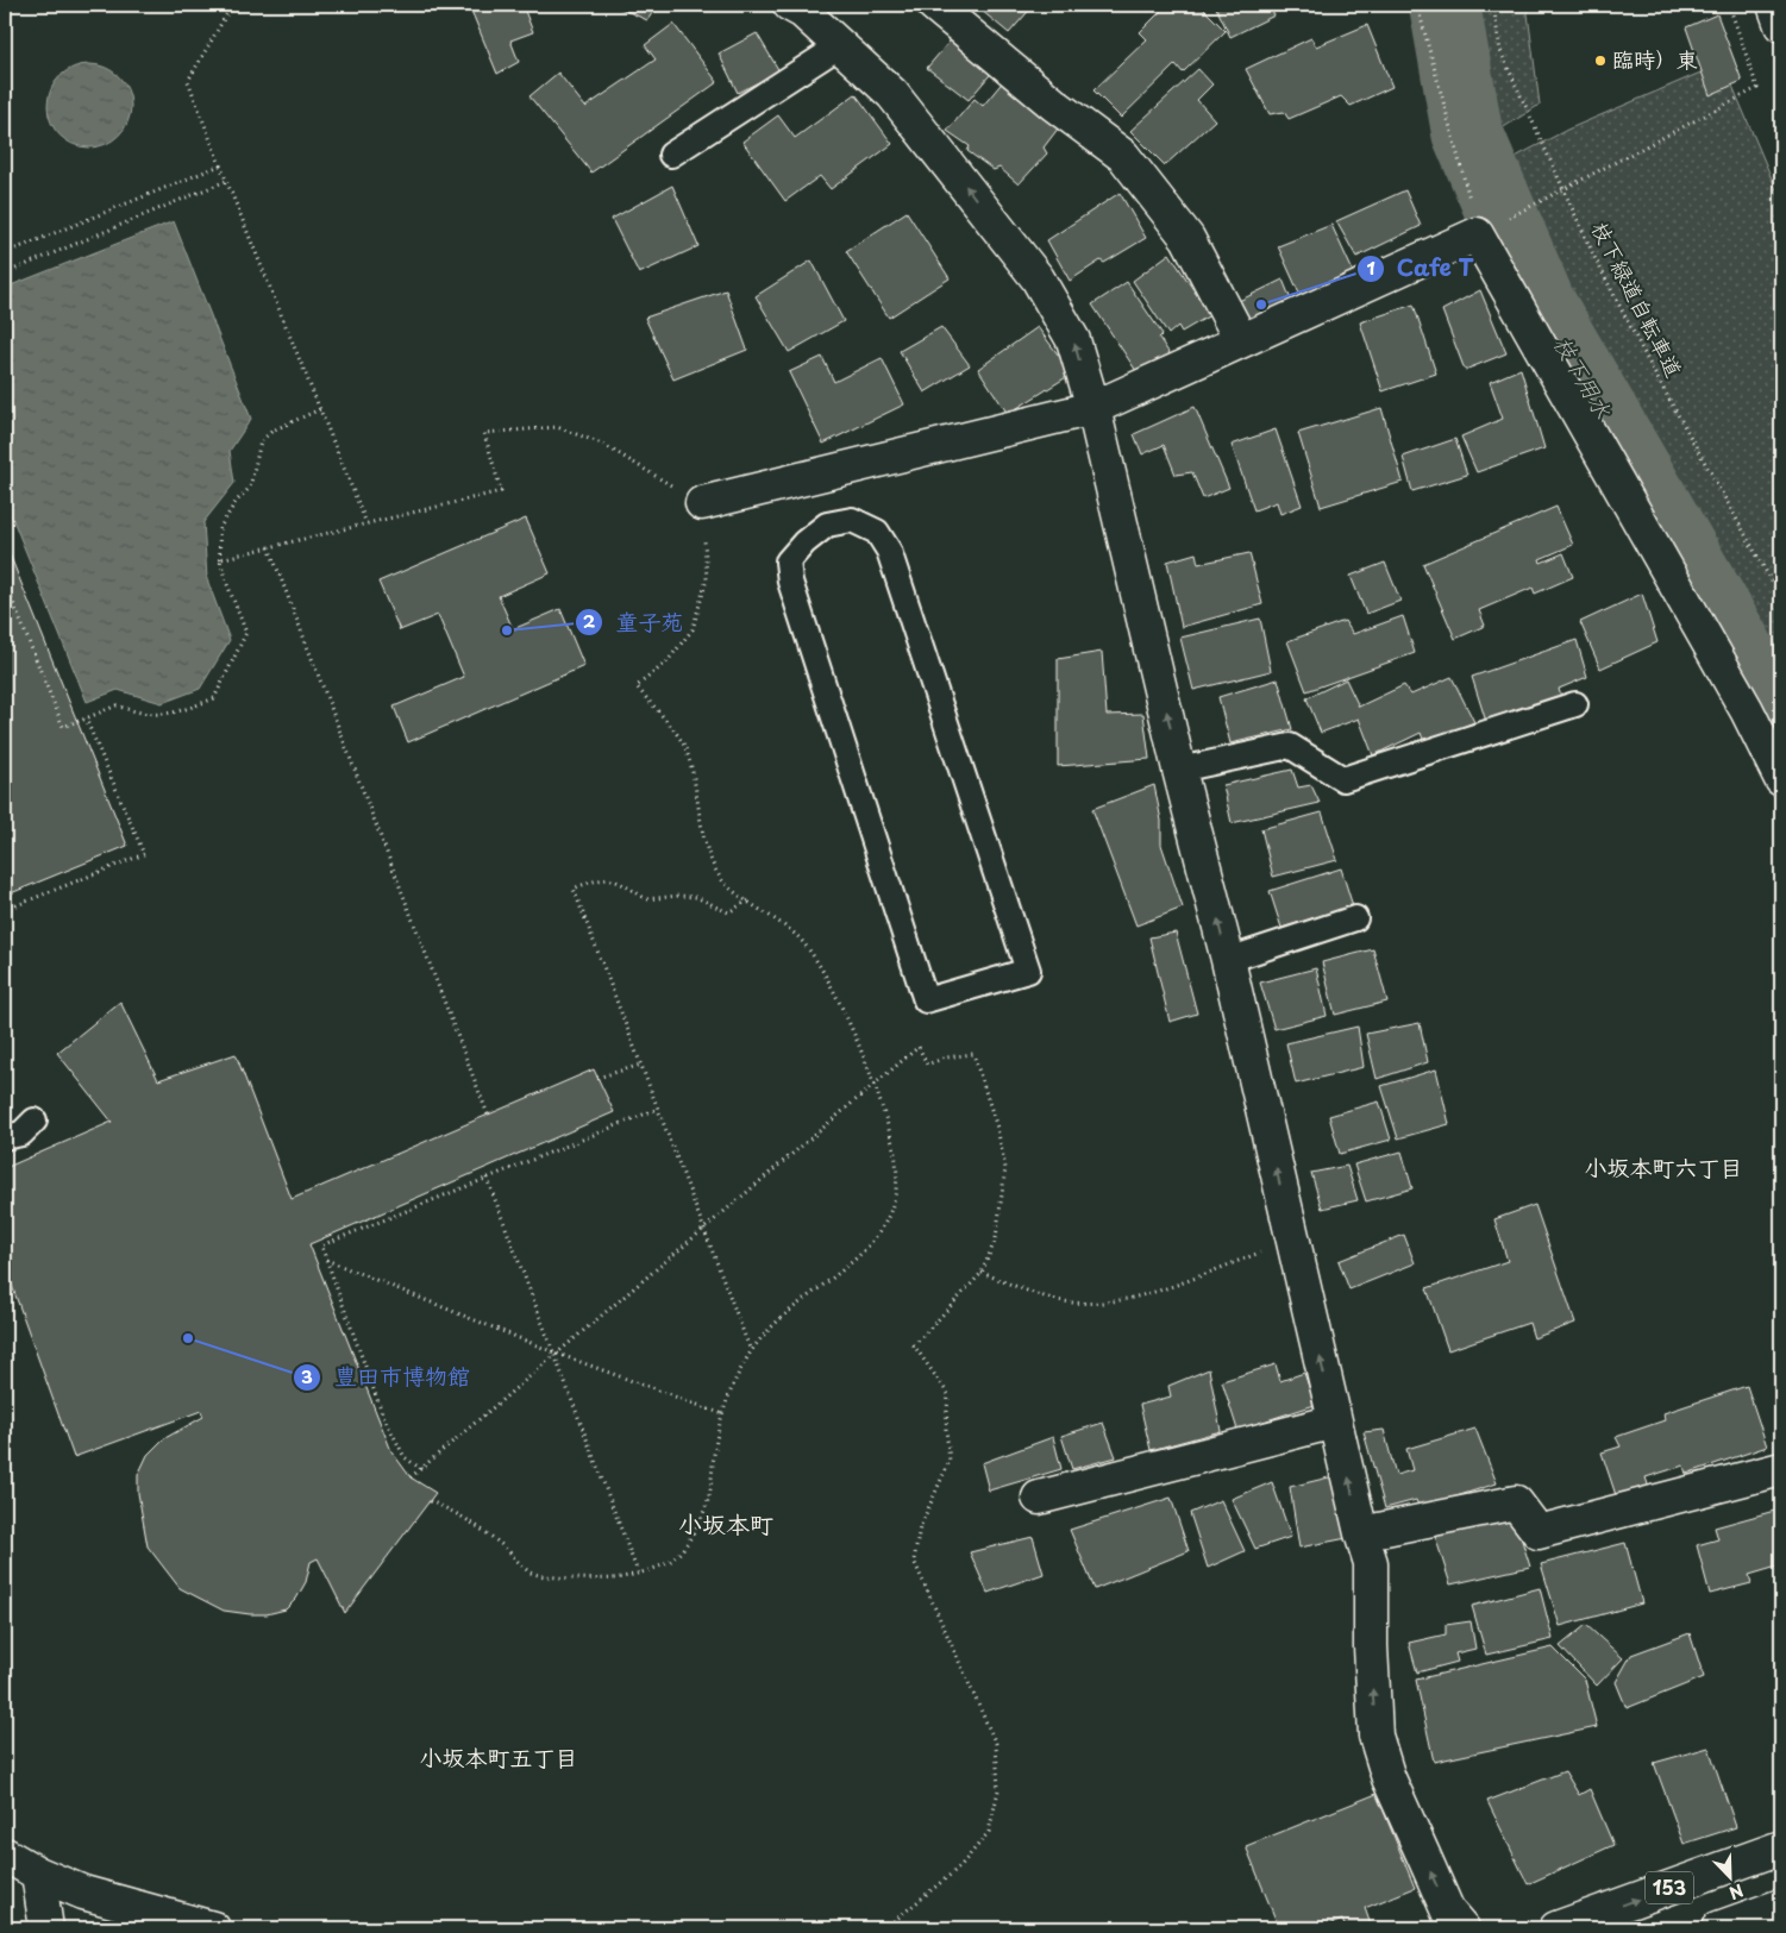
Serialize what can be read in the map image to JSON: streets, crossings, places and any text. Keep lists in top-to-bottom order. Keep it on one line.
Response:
{"streets":{"main road":["153"],"path":["枝下緑道自転車道"]},"districts":["小坂本町六丁目","小坂本町","小坂本町五丁目"],"water":["枝下用水"],"places":["臨時）東","Cafe T","童子苑","豊田市博物館"],"north":"bottom right"}
